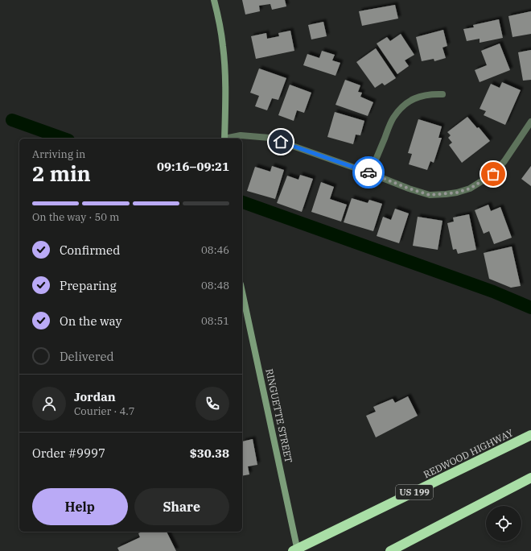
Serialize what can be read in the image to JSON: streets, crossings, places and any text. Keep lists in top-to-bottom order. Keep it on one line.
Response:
{"streets":{"highway":["REDWOOD HIGHWAY","US 199"],"street":["RINGUETTE STREET"]},"crossings":[["RINGUETTE STREET","REDWOOD HIGHWAY"]],"page":{"heading":["2 min","Arriving in","09:16–09:21"],"panel":["Jordan","Courier · 4.7","Order #9997","$30.38"],"bar":"On the way · 50 m","list":[["Confirmed","08:46"],["Preparing","08:48"],["On the way","08:51"],"Delivered"],"buttons":["Help","Share"]}}
